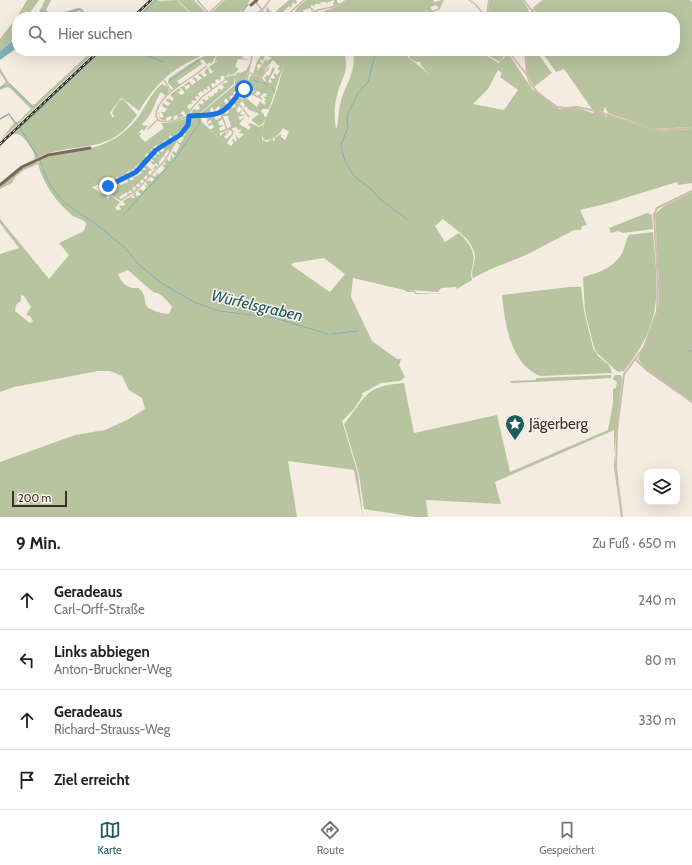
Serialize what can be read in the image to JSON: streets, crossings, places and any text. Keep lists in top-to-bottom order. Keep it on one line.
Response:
{"water":["Würfelsgraben"],"places":{"place":["Jägerberg"]},"scale_bar":"200 m","page":{"search":"Hier suchen","scale":"200 m","heading":["9 Min.","Zu Fuß · 650 m"],"list":[["Geradeaus","Carl-Orff-Straße","240 m"],["Links abbiegen","Anton-Bruckner-Weg","80 m"],["Geradeaus","Richard-Strauss-Weg","330 m"],"Ziel erreicht"],"nav":["Karte","Route","Gespeichert"]}}
